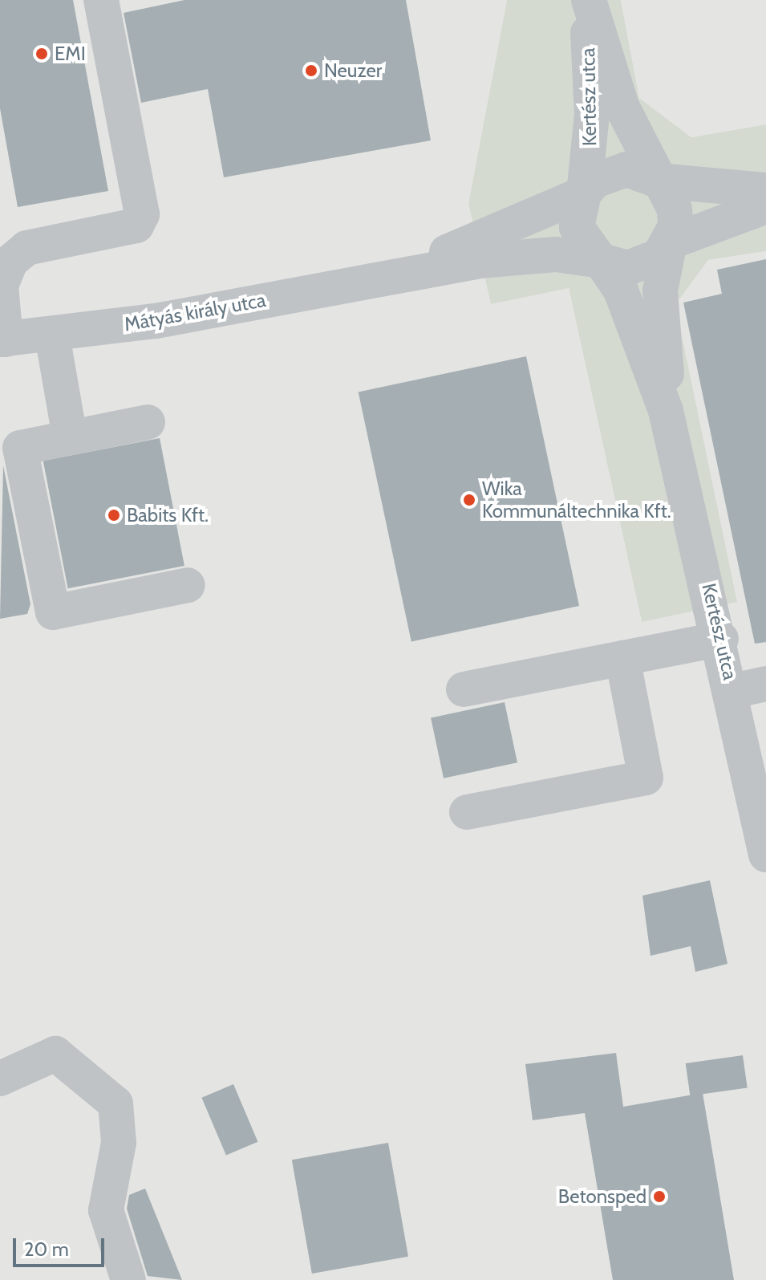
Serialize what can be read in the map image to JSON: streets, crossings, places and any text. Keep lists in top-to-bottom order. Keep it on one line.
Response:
{"streets":{"street":["Kertész utca","Mátyás király utca"]},"crossings":[["Kertész utca","Mátyás király utca"]],"places":["EMI","Neuzer","Wika Kommunáltechnika Kft.","Babits Kft.","Betonsped"],"scale_bar":"20 m"}
